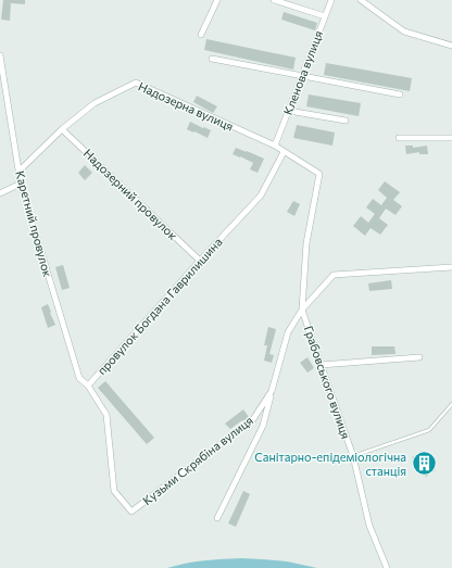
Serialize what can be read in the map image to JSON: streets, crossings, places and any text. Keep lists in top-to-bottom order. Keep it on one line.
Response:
{"streets":{"street":["Кленова вулиця","Надозерна вулиця","Надозерний провулок","Каретний провулок","провулок Богдана Гаврилишина","Грабовського вулиця","Кузьми Скрябіна вулиця"]},"crossings":[["Кленова вулиця","Надозерна вулиця"],["Надозерна вулиця","Надозерний провулок"],["Надозерна вулиця","Каретний провулок"],["Надозерна вулиця","провулок Богдана Гаврилишина"],["Надозерна вулиця","Кузьми Скрябіна вулиця"],["Надозерний провулок","провулок Богдана Гаврилишина"],["Каретний провулок","провулок Богдана Гаврилишина"],["Каретний провулок","Кузьми Скрябіна вулиця"],["провулок Богдана Гаврилишина","Кузьми Скрябіна вулиця"],["Грабовського вулиця","Кузьми Скрябіна вулиця"]],"places":{"building":["Санітарно-епідеміологічна станція"]}}
